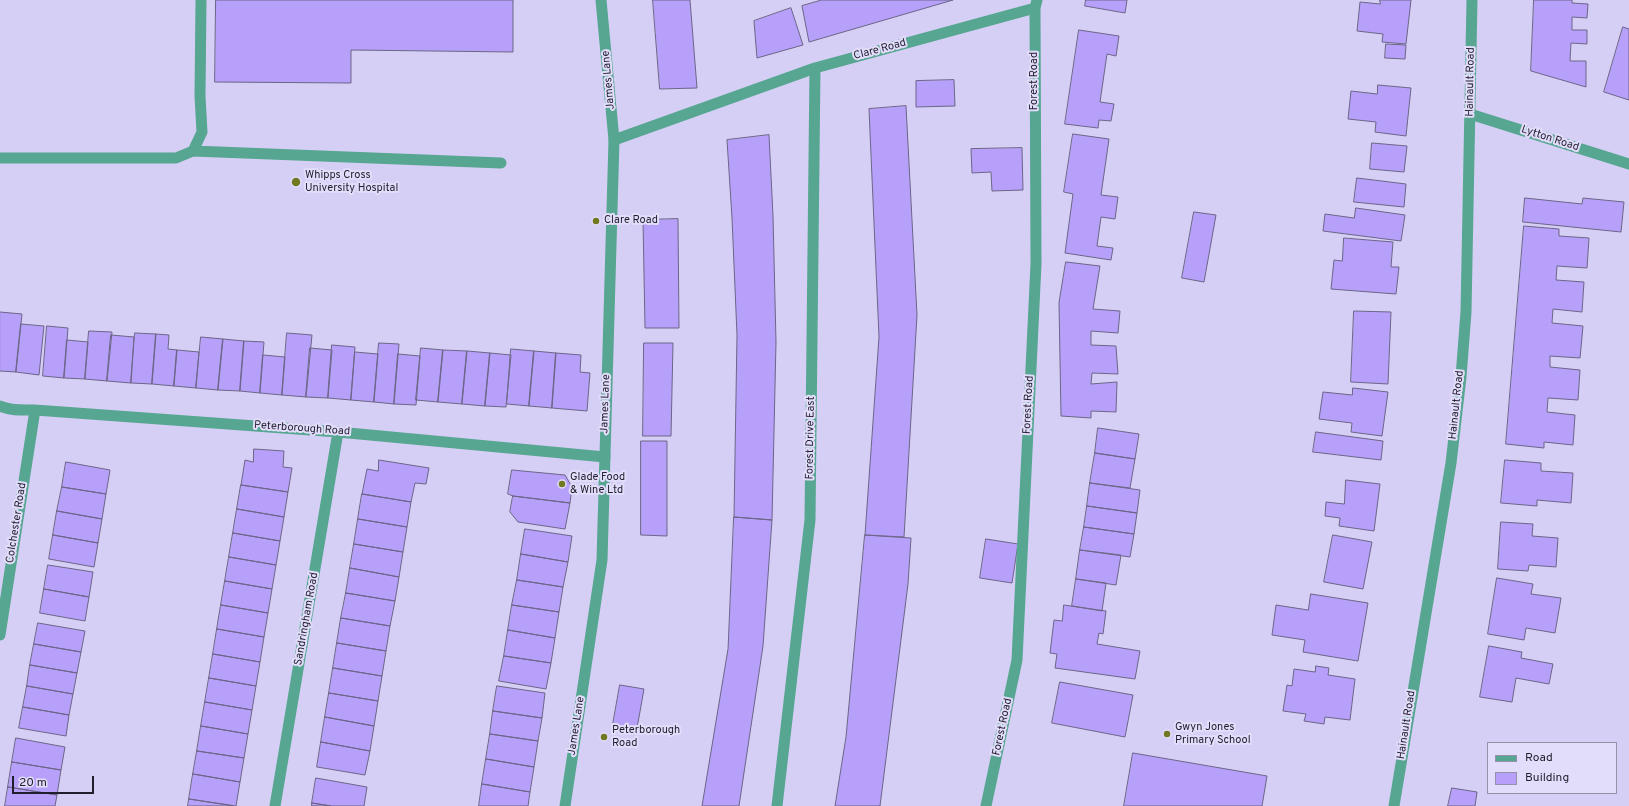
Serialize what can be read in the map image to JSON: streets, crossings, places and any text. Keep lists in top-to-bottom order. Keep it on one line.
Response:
{"streets":{"street":["Clare Road","James Lane","Forest Road","Hainault Road","Lytton Road","Peterborough Road","Forest Drive East","Colchester Road","Sandringham Road"]},"crossings":[["Clare Road","James Lane"],["Clare Road","Forest Road"],["Clare Road","Forest Drive East"],["James Lane","Peterborough Road"],["Hainault Road","Lytton Road"],["Peterborough Road","Colchester Road"],["Peterborough Road","Sandringham Road"]],"places":["Whipps Cross University Hospital","Clare Road","Glade Food & Wine Ltd","Gwyn Jones Primary School","Peterborough Road"],"legend":["Road","Building"],"scale_bar":"20 m"}
